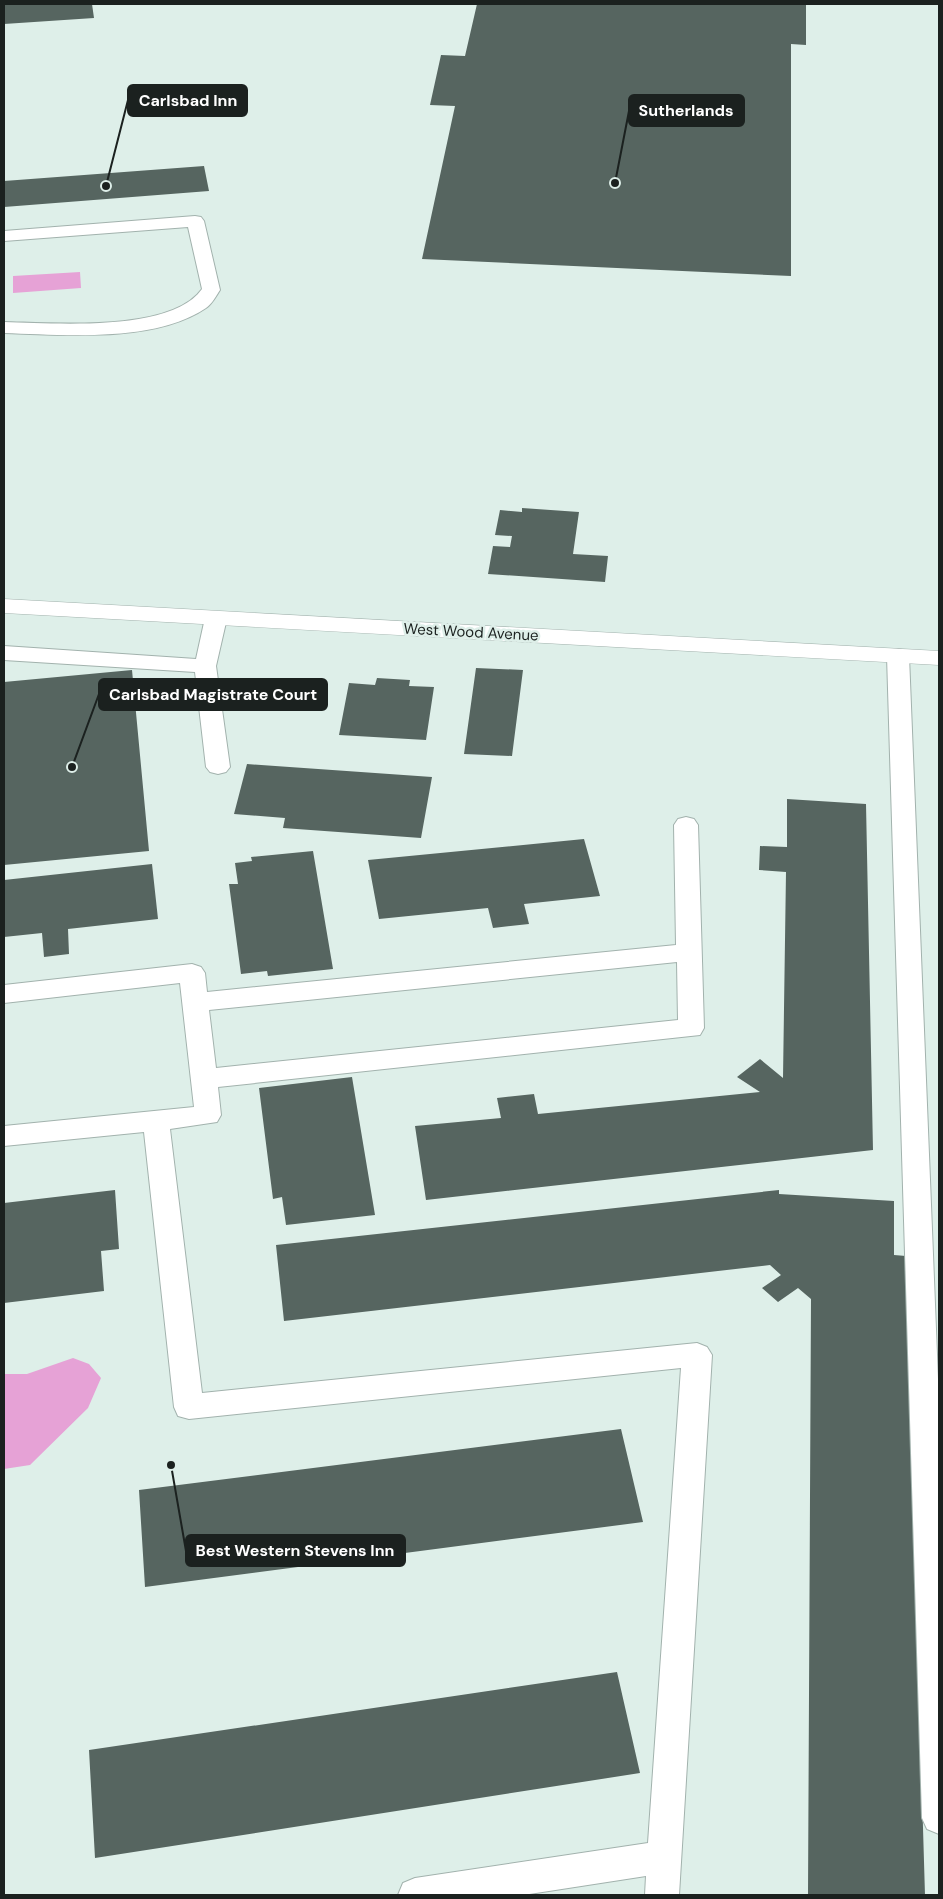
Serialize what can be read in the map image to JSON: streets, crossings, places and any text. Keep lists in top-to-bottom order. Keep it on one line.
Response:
{"streets":{"street":["West Wood Avenue"]},"places":["Sutherlands","Carlsbad Inn","Carlsbad Magistrate Court","Best Western Stevens Inn"]}
